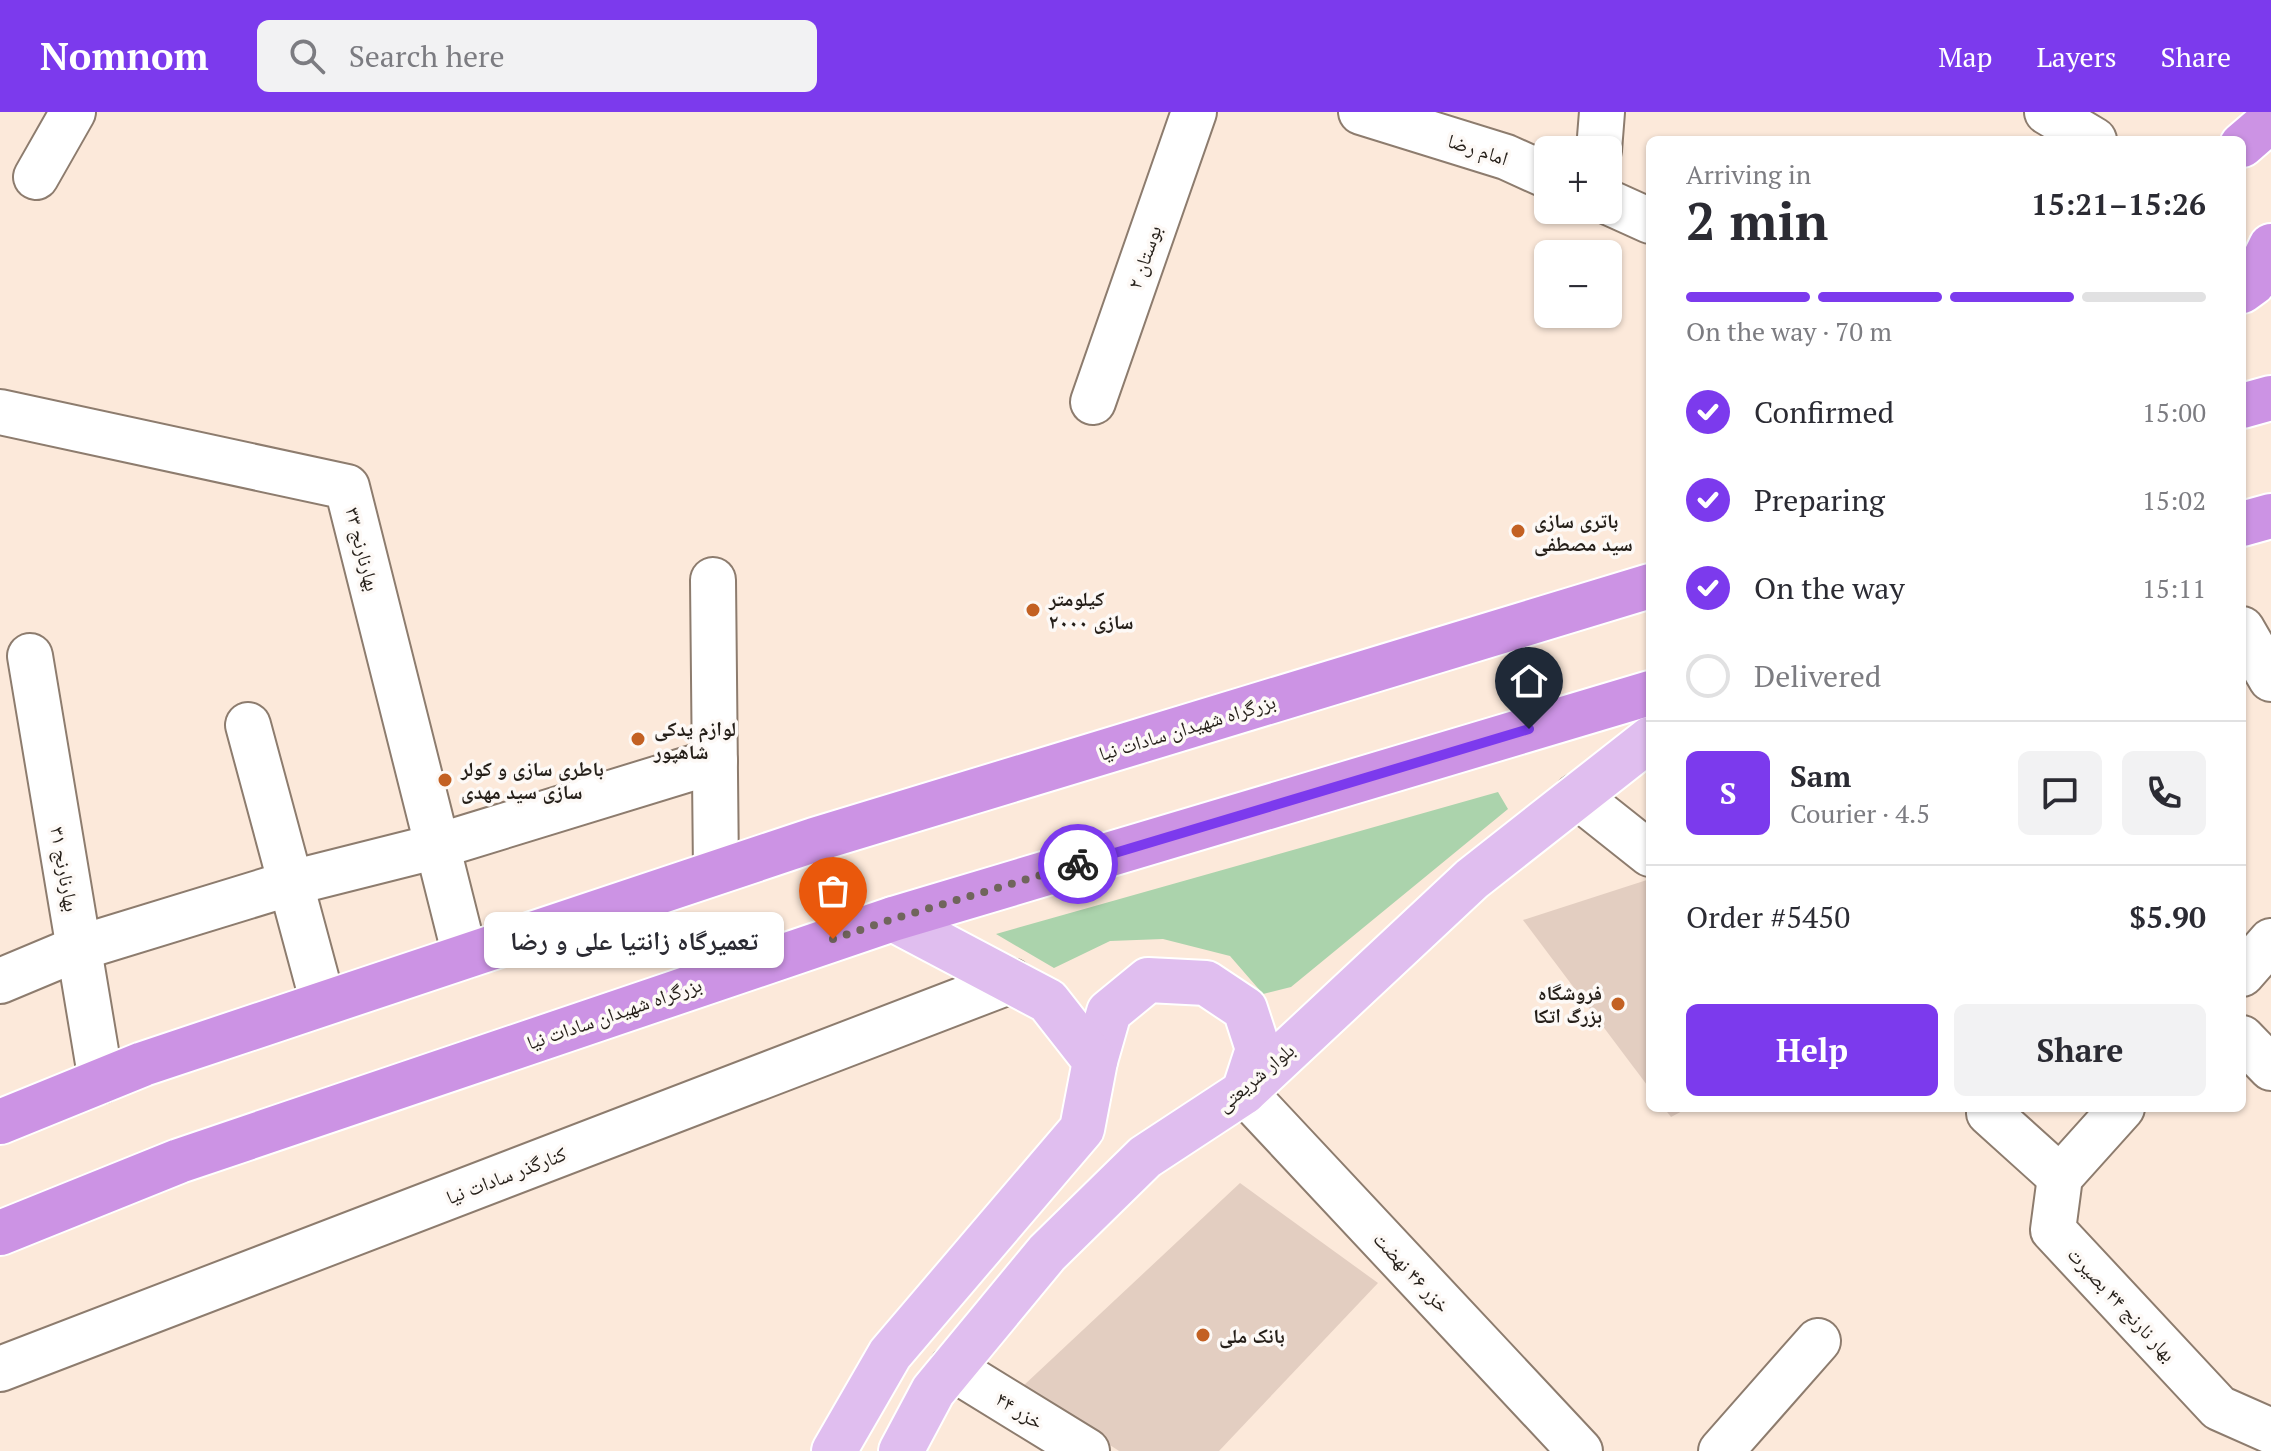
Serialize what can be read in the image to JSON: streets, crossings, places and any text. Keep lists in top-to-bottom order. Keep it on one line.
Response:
{"streets":{"highway":["بزرگراه شهیدان سادات نیا"],"main road":["بلوار شریعتی"],"street":["امام رضا","بوستان ۲","بهارنارنج ۳۳","بهارنارنج ۳۱","کنارگذر سادات نیا","خزر ۴۶ نهضت","بهار نارنج ۴۴ بصیرت","خزر ۴۴"]},"crossings":[["بهارنارنج ۳۳","بزرگراه شهیدان سادات نیا"],["بزرگراه شهیدان سادات نیا","بهارنارنج ۳۱"],["بلوار شریعتی","خزر ۴۶ نهضت"],["بلوار شریعتی","خزر ۴۴"]],"places":["باتری سازی سید مصطفی","کیلومتر سازی ۲۰۰۰","لوازم یدکی شاهپور","باطری سازی و کولر سازی سید مهدی","تعمیرگاه زانتیا علی و رضا","فروشگاه بزرگ اتکا","بانک ملی"],"page":{"header":"Nomnom","search":"Search here","nav":["Map","Layers","Share"],"map_buttons":["+","−"],"heading":["2 min","Arriving in","15:21–15:26"],"panel":["Sam","Courier · 4.5","Order #5450","$5.90"],"bar":"On the way · 70 m","list":[["Confirmed","15:00"],["Preparing","15:02"],["On the way","15:11"],"Delivered"],"round":"S","bubble":"تعمیرگاه زانتیا علی و رضا","buttons":["Help","Share"]}}
